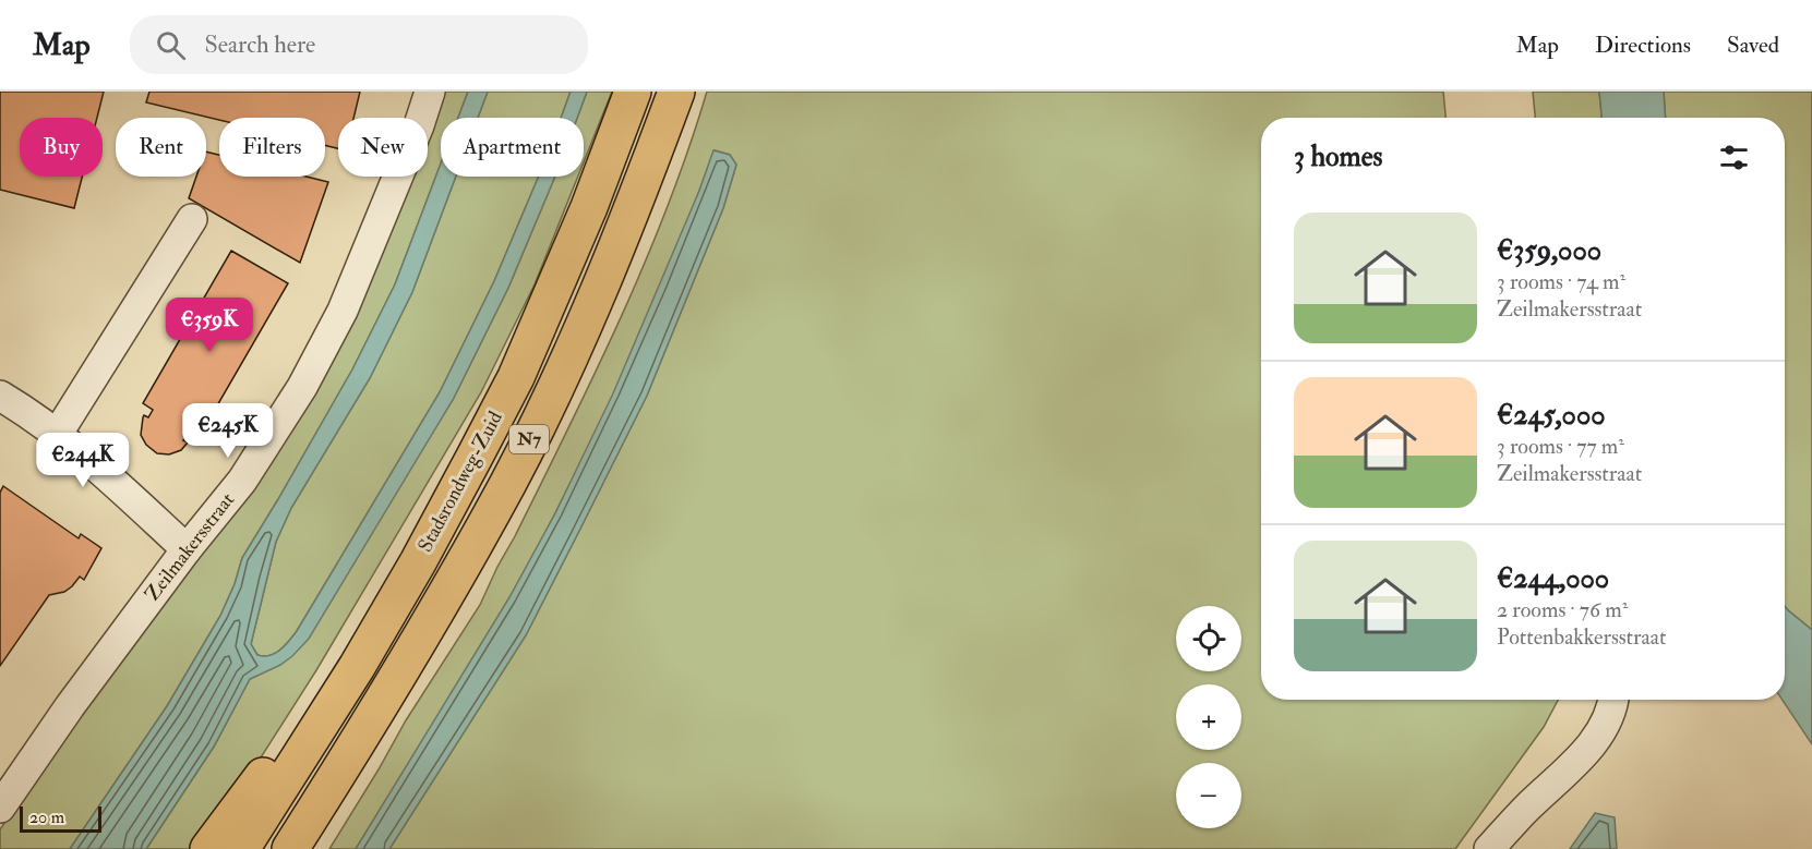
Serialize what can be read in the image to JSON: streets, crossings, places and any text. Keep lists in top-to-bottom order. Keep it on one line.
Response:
{"streets":{"highway":["N7","Stadsrondweg-Zuid"],"street":["Zeilmakersstraat"]},"crossings":[["N7","Stadsrondweg-Zuid"]],"scale_bar":"20 m","page":{"header":"Map","search":"Search here","nav":["Map","Directions","Saved"],"chip":["Buy","Rent","Filters","New","Apartment"],"heading":"3 homes","list":[{"name":"€359,000","note":"3 rooms · 74 m² · Zeilmakersstraat"},{"name":"€245,000","note":"3 rooms · 77 m² · Zeilmakersstraat"},{"name":"€244,000","note":"2 rooms · 76 m² · Pottenbakkersstraat"}],"price":["€359K","€245K","€244K"],"map_buttons":["+","−"],"scale":"20 m"}}
